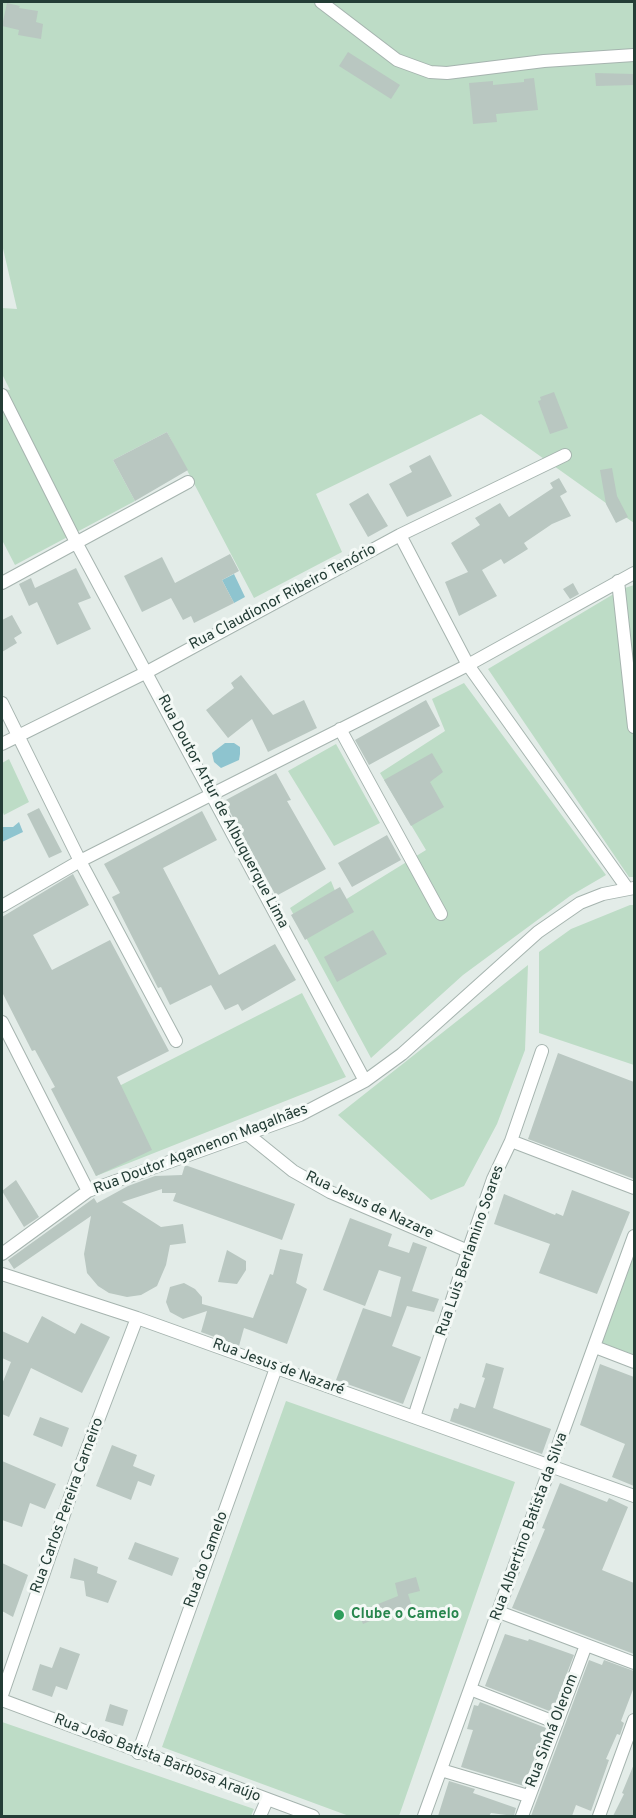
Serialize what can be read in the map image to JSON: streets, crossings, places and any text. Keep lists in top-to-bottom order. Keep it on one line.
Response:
{"streets":{"street":["Rua Claudionor Ribeiro Tenório","Rua Doutor Artur de Albuquerque Lima","Rua Doutor Agamenon Magalhães","Rua Jesus de Nazare","Rua Luis Berlamino Soares","Rua Jesus de Nazaré","Rua Carlos Pereira Carneiro","Rua Albertino Batista da Silva","Rua do Camelo","Rua Sinhá Olerom","Rua João Batista Barbosa Araújo"]},"crossings":[["Rua Claudionor Ribeiro Tenório","Rua Doutor Artur de Albuquerque Lima"],["Rua Doutor Artur de Albuquerque Lima","Rua Doutor Agamenon Magalhães"],["Rua Doutor Agamenon Magalhães","Rua Jesus de Nazare"],["Rua Jesus de Nazare","Rua Luis Berlamino Soares"],["Rua Luis Berlamino Soares","Rua Jesus de Nazaré"],["Rua Jesus de Nazaré","Rua Carlos Pereira Carneiro"],["Rua Jesus de Nazaré","Rua Albertino Batista da Silva"],["Rua Jesus de Nazaré","Rua do Camelo"],["Rua do Camelo","Rua João Batista Barbosa Araújo"]],"places":["Clube o Camelo"]}
